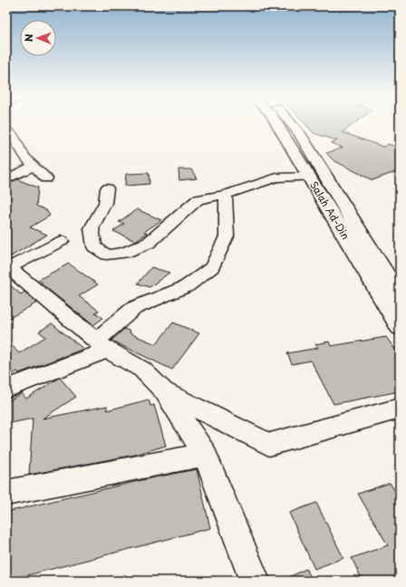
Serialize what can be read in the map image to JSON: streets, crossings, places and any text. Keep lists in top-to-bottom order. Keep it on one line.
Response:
{"streets":{"highway":["Salah Ad-Din"]},"north":"left"}
